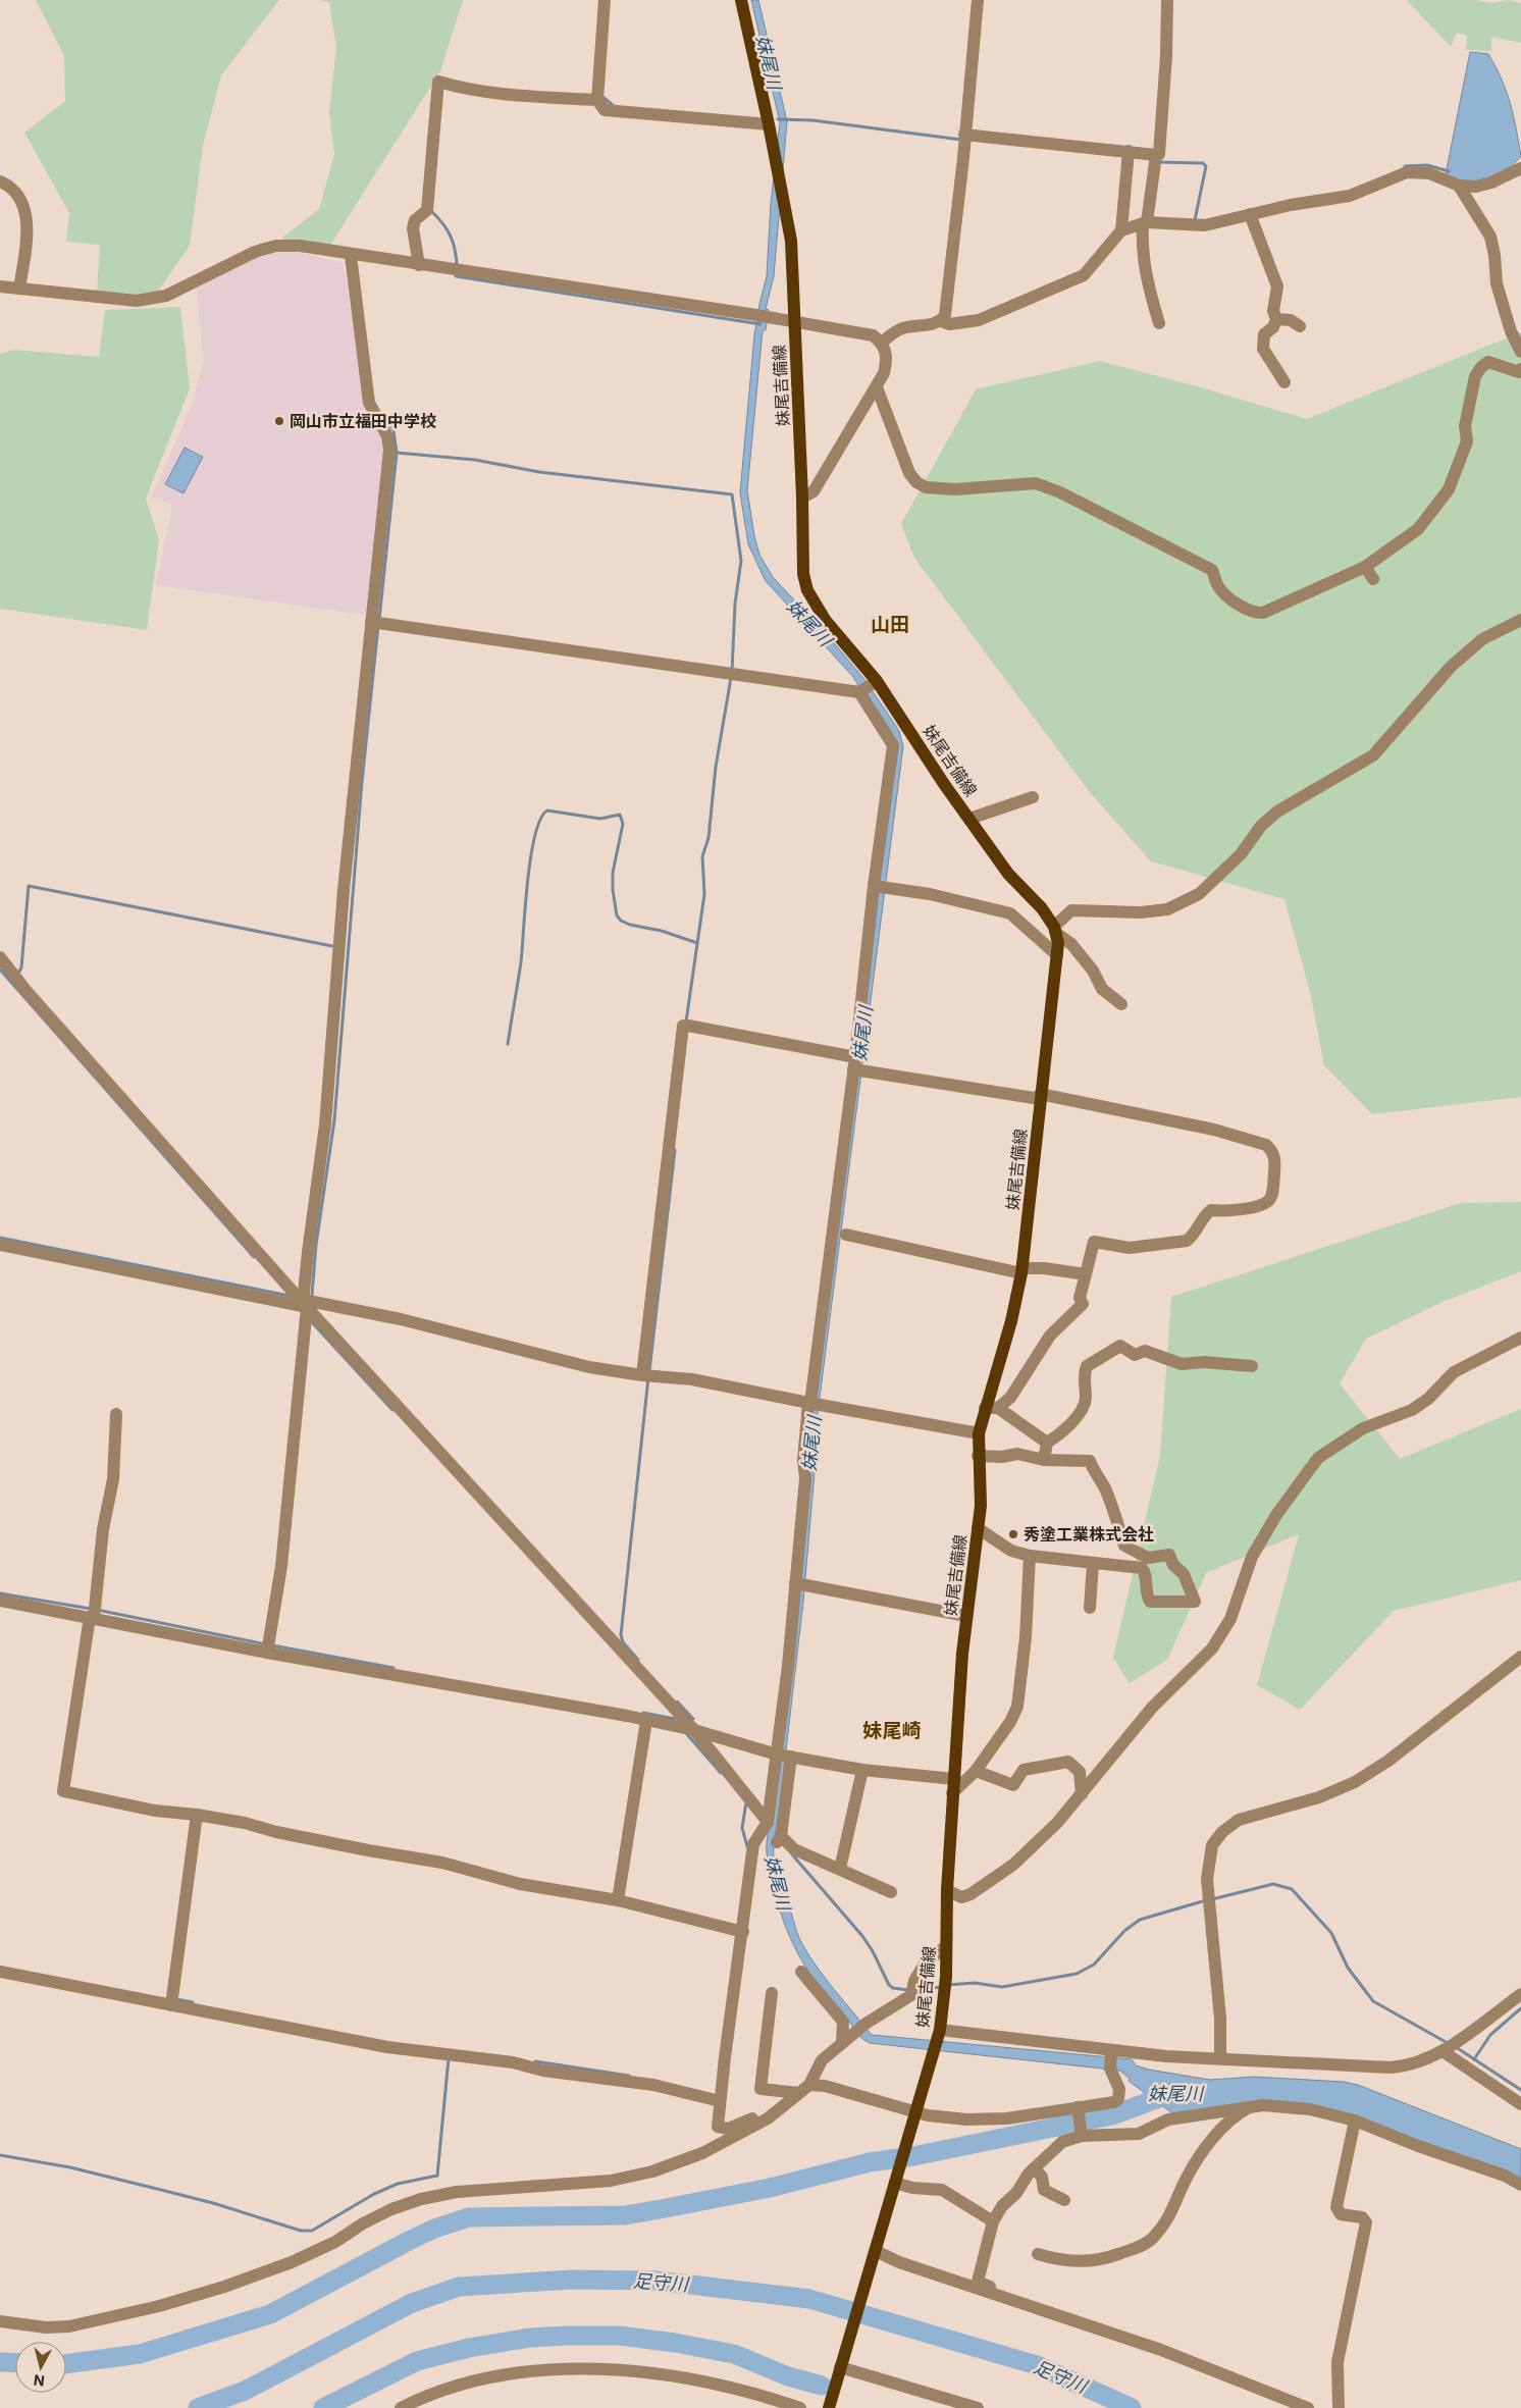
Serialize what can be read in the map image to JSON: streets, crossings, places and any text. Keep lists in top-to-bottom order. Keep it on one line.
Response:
{"streets":{"main road":["妹尾吉備線"]},"districts":["山田","妹尾崎"],"water":["妹尾川","足守川"],"places":["岡山市立福田中学校","秀塗工業株式会社"],"north":"bottom"}
